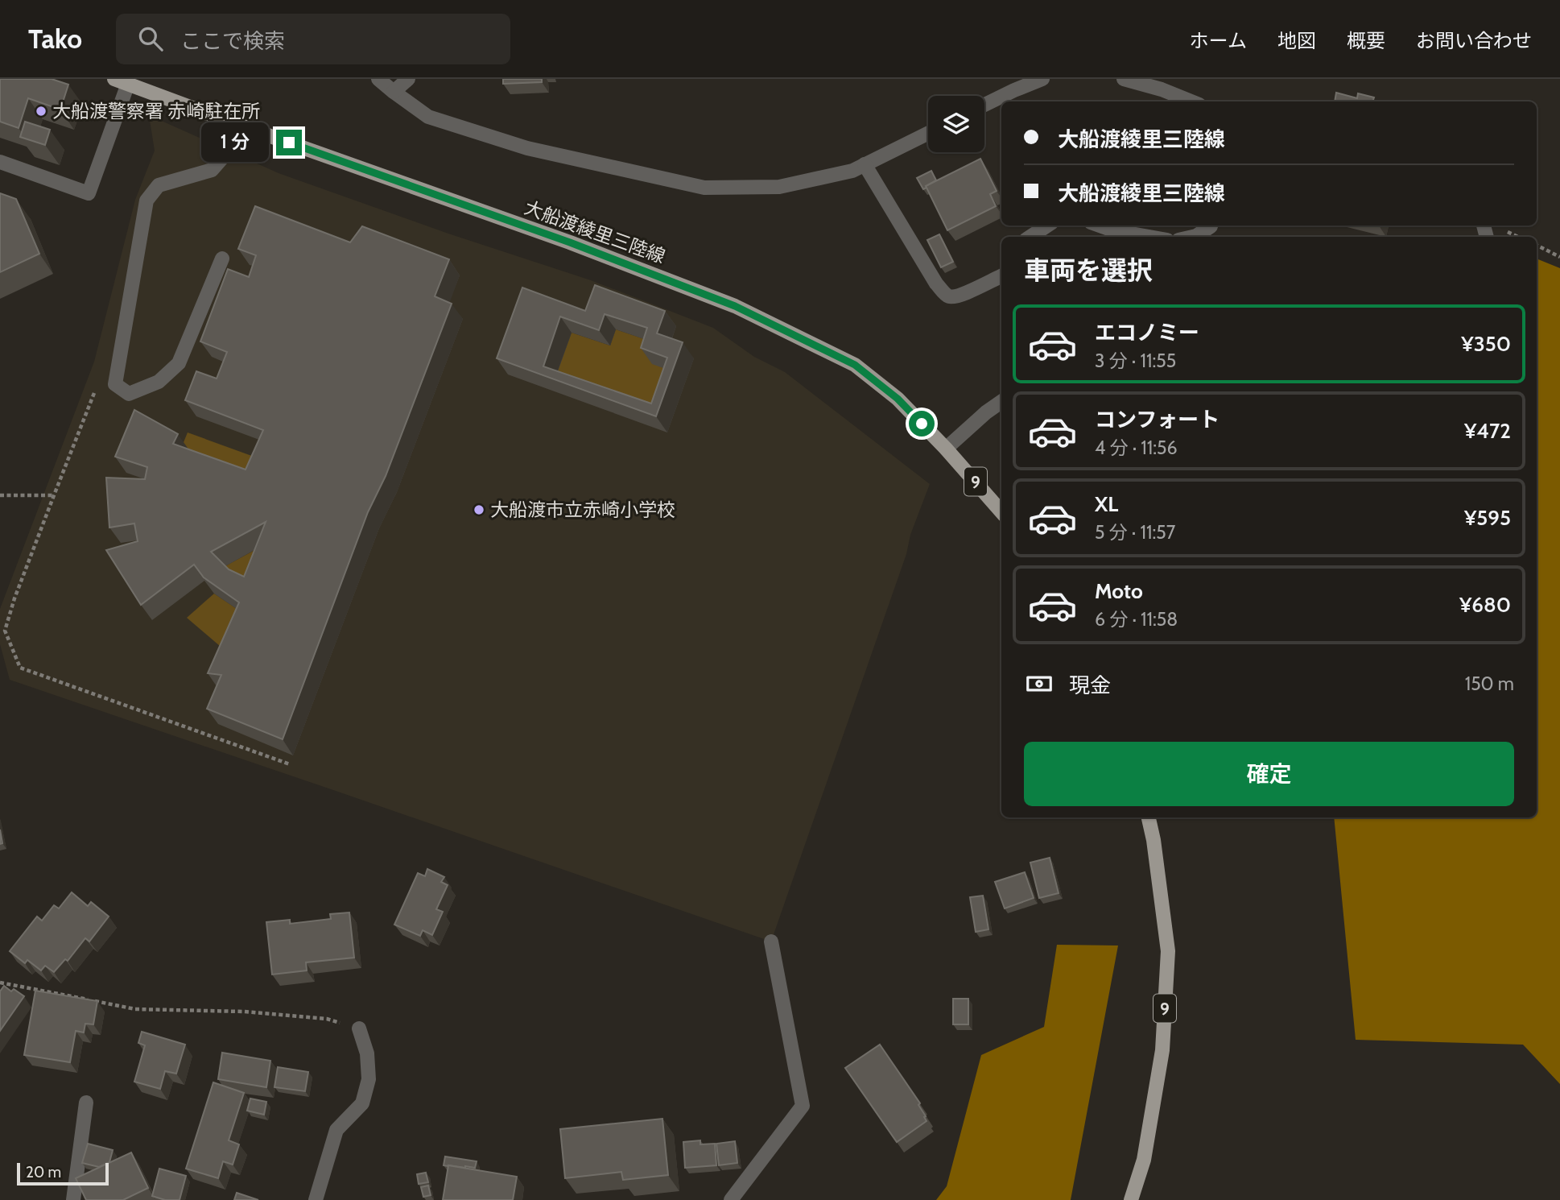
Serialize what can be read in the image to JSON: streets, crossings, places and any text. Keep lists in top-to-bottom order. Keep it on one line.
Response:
{"streets":{"main road":["大船渡綾里三陸線","9"]},"places":["大船渡警察署 赤崎駐在所","大船渡市立赤崎小学校"],"scale_bar":"20 m","page":{"header":"Tako","search":"ここで検索","nav":["ホーム","地図","概要","お問い合わせ"],"banner":["大船渡綾里三陸線","大船渡綾里三陸線"],"bubble":"1 分","heading":"車両を選択","list":[{"name":"エコノミー","note":"3 分 · 11:55","value":"¥350"},{"name":"コンフォート","note":"4 分 · 11:56","value":"¥472"},{"name":"XL","note":"5 分 · 11:57","value":"¥595"},{"name":"Moto","note":"6 分 · 11:58","value":"¥680"}],"pay":["現金","150 m"],"buttons":"確定","scale":"20 m"}}
